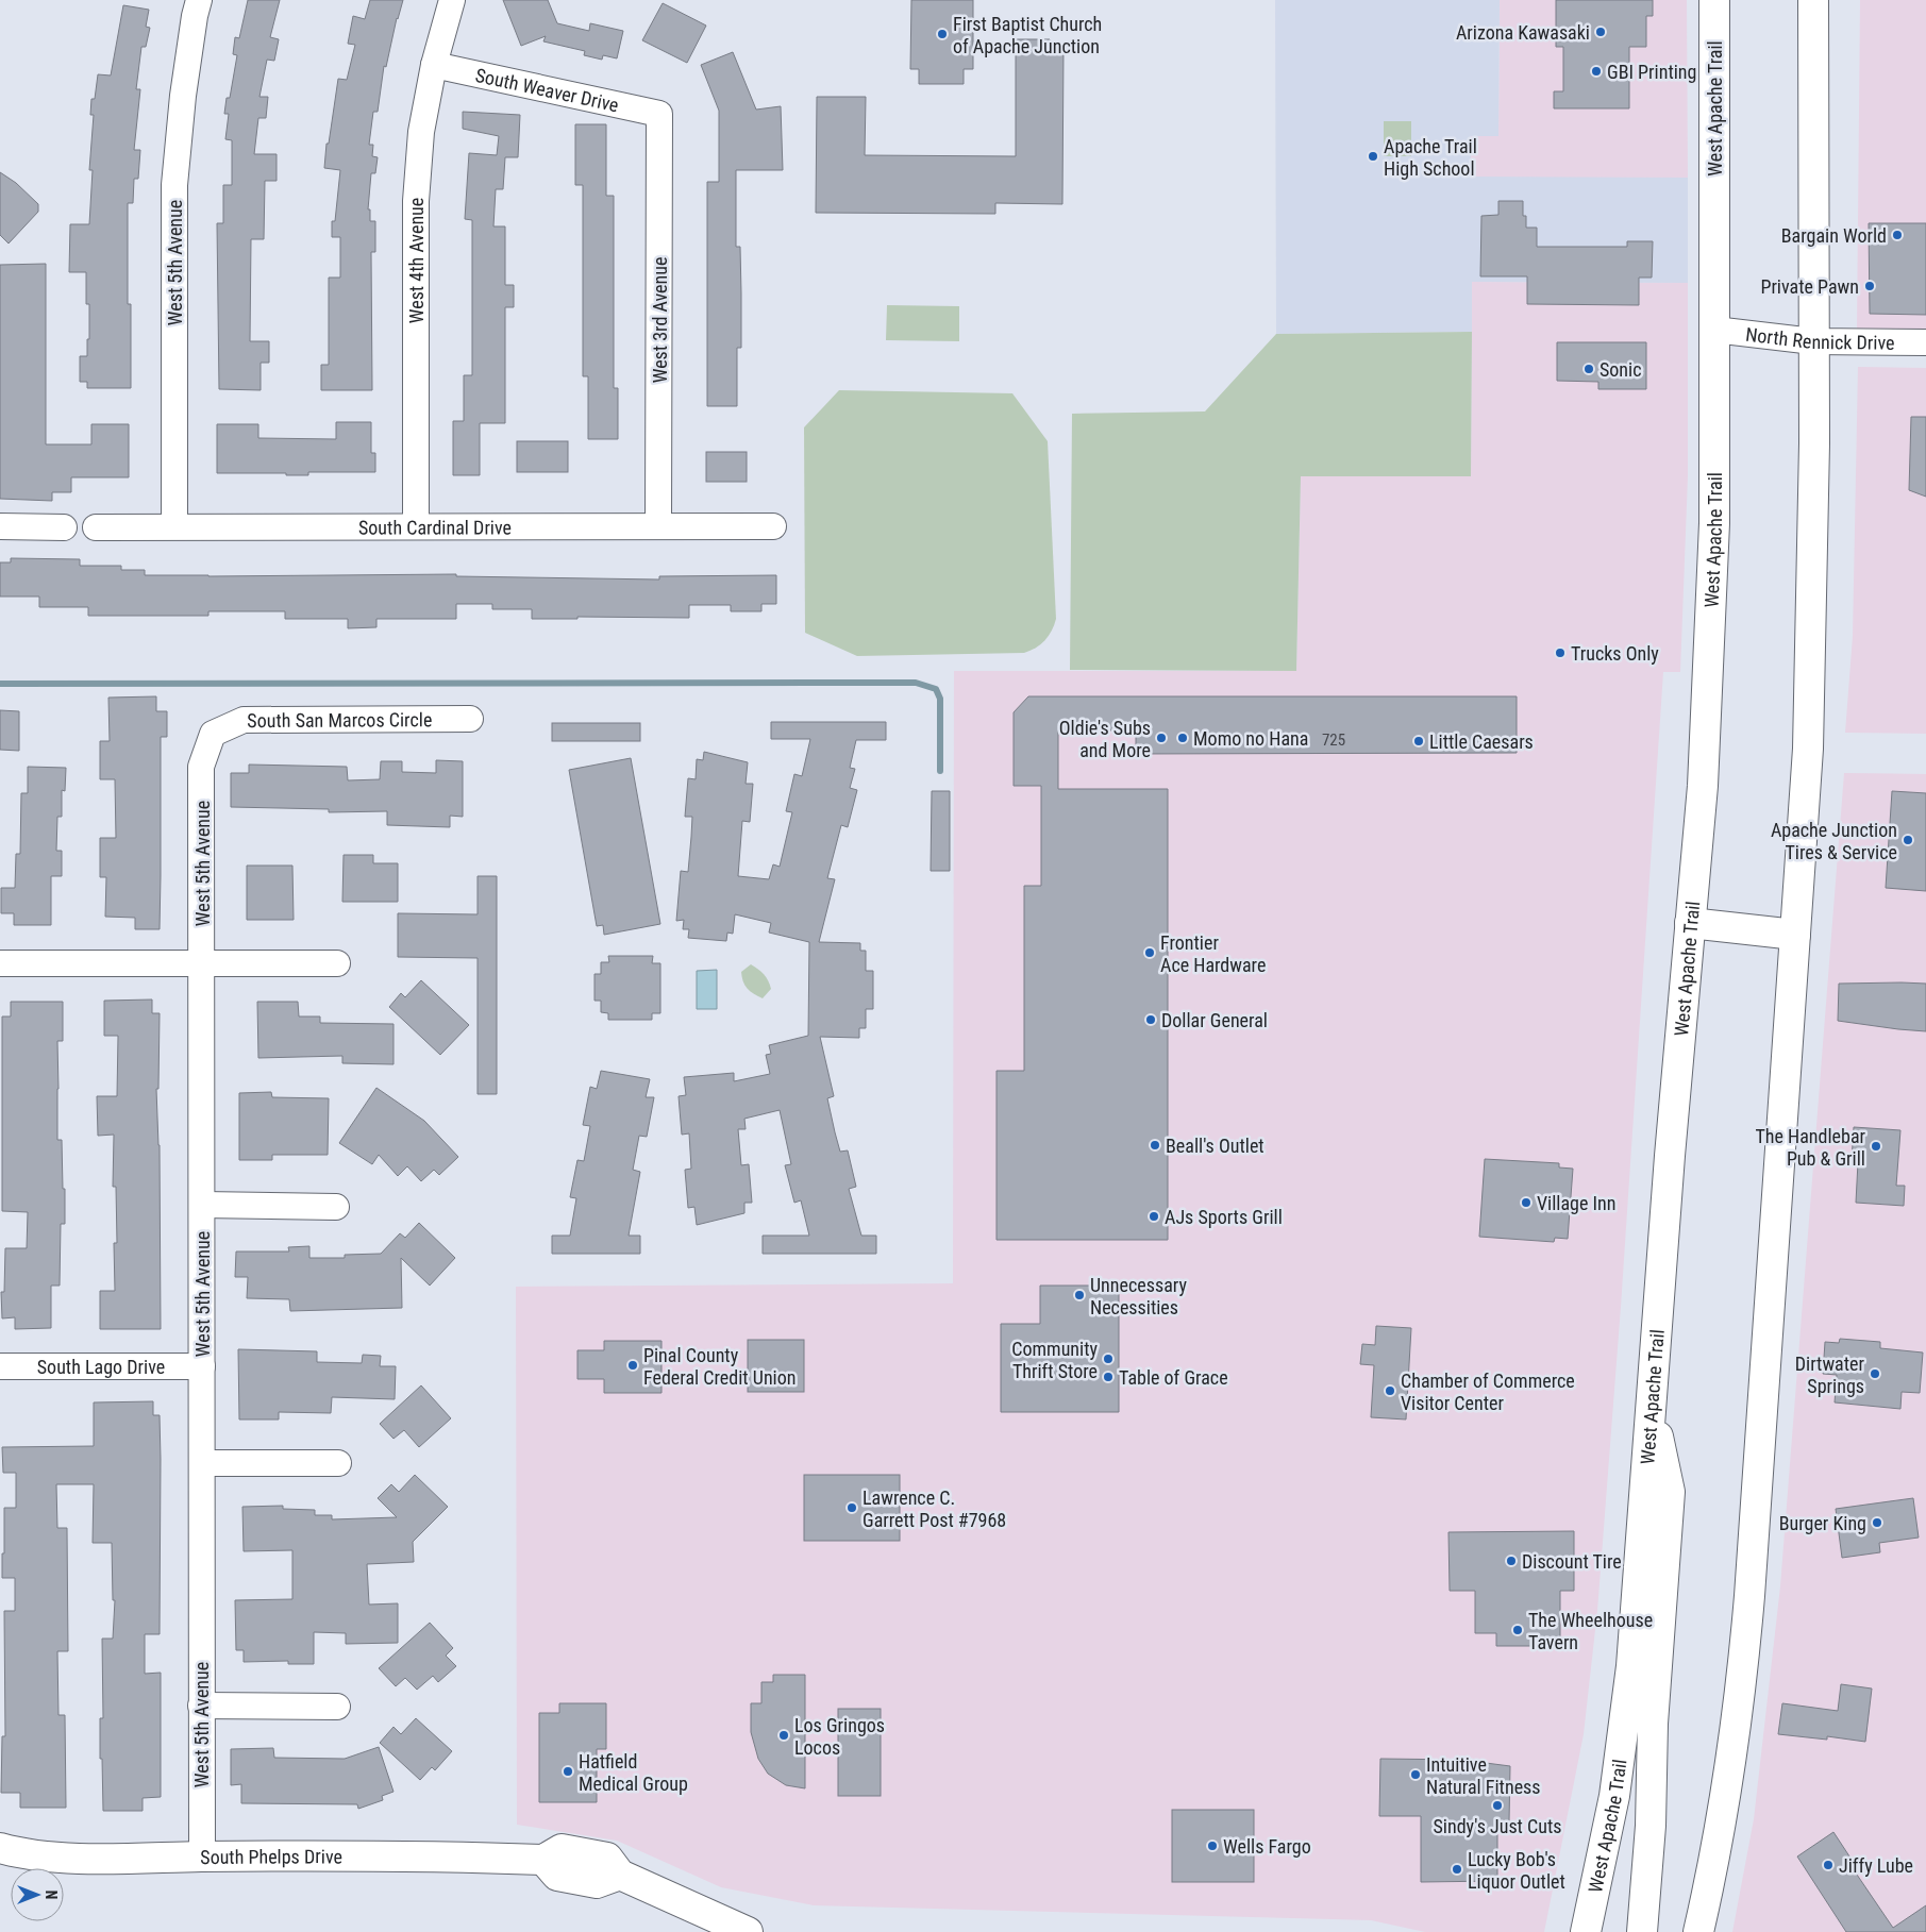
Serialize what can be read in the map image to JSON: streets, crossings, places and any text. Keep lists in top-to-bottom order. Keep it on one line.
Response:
{"streets":{"main road":["West Apache Trail","South Phelps Drive"],"street":["South Weaver Drive","West 4th Avenue","West 5th Avenue","West 3rd Avenue","North Rennick Drive","South Cardinal Drive","South San Marcos Circle","South Lago Drive"]},"crossings":[["South Weaver Drive","West 4th Avenue"],["South Weaver Drive","West 3rd Avenue"],["West Apache Trail","North Rennick Drive"],["West 4th Avenue","South Cardinal Drive"],["West 5th Avenue","South Cardinal Drive"],["West 5th Avenue","South San Marcos Circle"],["West 5th Avenue","South Lago Drive"],["West 5th Avenue","South Phelps Drive"],["West 3rd Avenue","South Cardinal Drive"]],"places":["Arizona Kawasaki","First Baptist Church of Apache Junction","GBI Printing","Apache Trail High School","Bargain World","Private Pawn","Sonic","Trucks Only","Oldie's Subs and More","Momo no Hana","Little Caesars","Apache Junction Tires & Service","Frontier Ace Hardware","Dollar General","Beall's Outlet","The Handlebar Pub & Grill","Village Inn","AJs Sports Grill","Unnecessary Necessities","Community Thrift Store","Pinal County Federal Credit Union","Dirtwater Springs","Table of Grace","Chamber of Commerce Visitor Center","Lawrence C. Garrett Post #7968","Burger King","Discount Tire","The Wheelhouse Tavern","Los Gringos Locos","Hatfield Medical Group","Intuitive Natural Fitness","Sindy's Just Cuts","Wells Fargo","Jiffy Lube","Lucky Bob's Liquor Outlet"],"house_numbers":["725"],"north":"right"}
